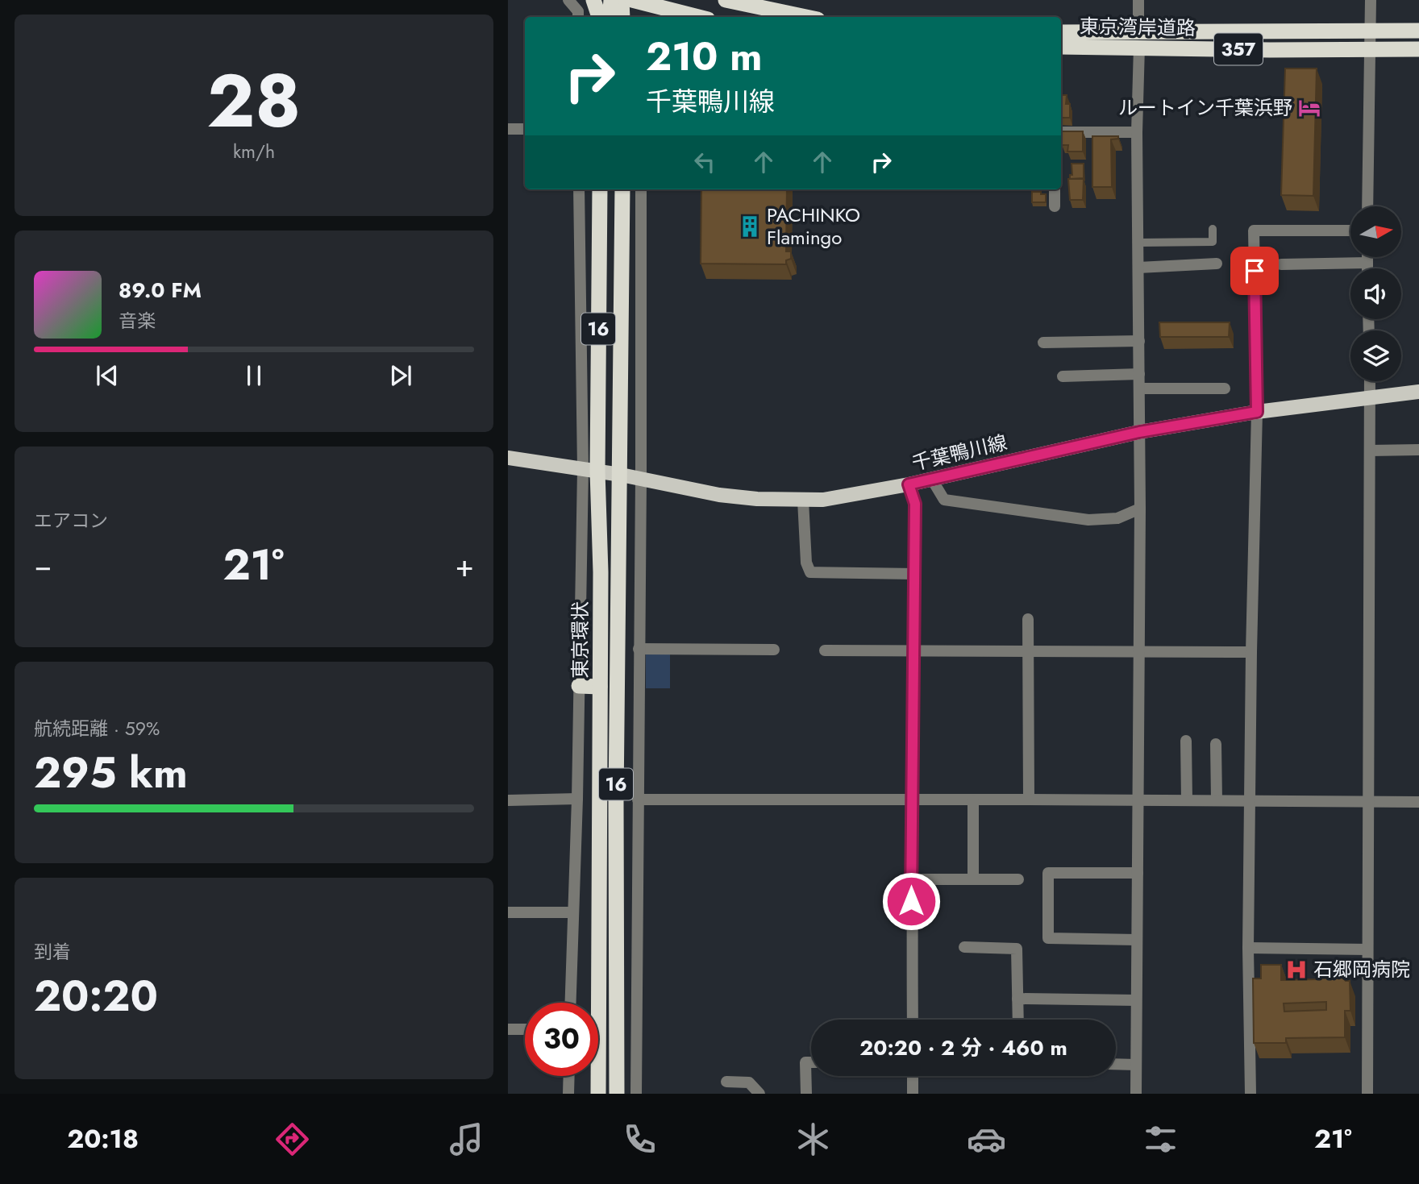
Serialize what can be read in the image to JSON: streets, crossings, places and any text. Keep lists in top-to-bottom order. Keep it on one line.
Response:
{"streets":{"highway":["東京湾岸道路","357","16","東京環状"],"main road":["千葉鴨川線"]},"crossings":[["千葉鴨川線","東京環状"]],"places":{"hotel":["ルートイン千葉浜野"],"building":["PACHINKO Flamingo"],"hospital":["石郷岡病院"]},"north":"right","page":{"tile":[["28","km/h"],"エアコン",["航続距離 · 59%","295 km"],["到着","20:20"]],"turn":["210 m","千葉鴨川線"],"song":["89.0 FM","音楽"],"heat":["−","21°","+"],"limit":"30","trip":"20:20 · 2 分 · 460 m","tabs":["20:18","21°"]}}
